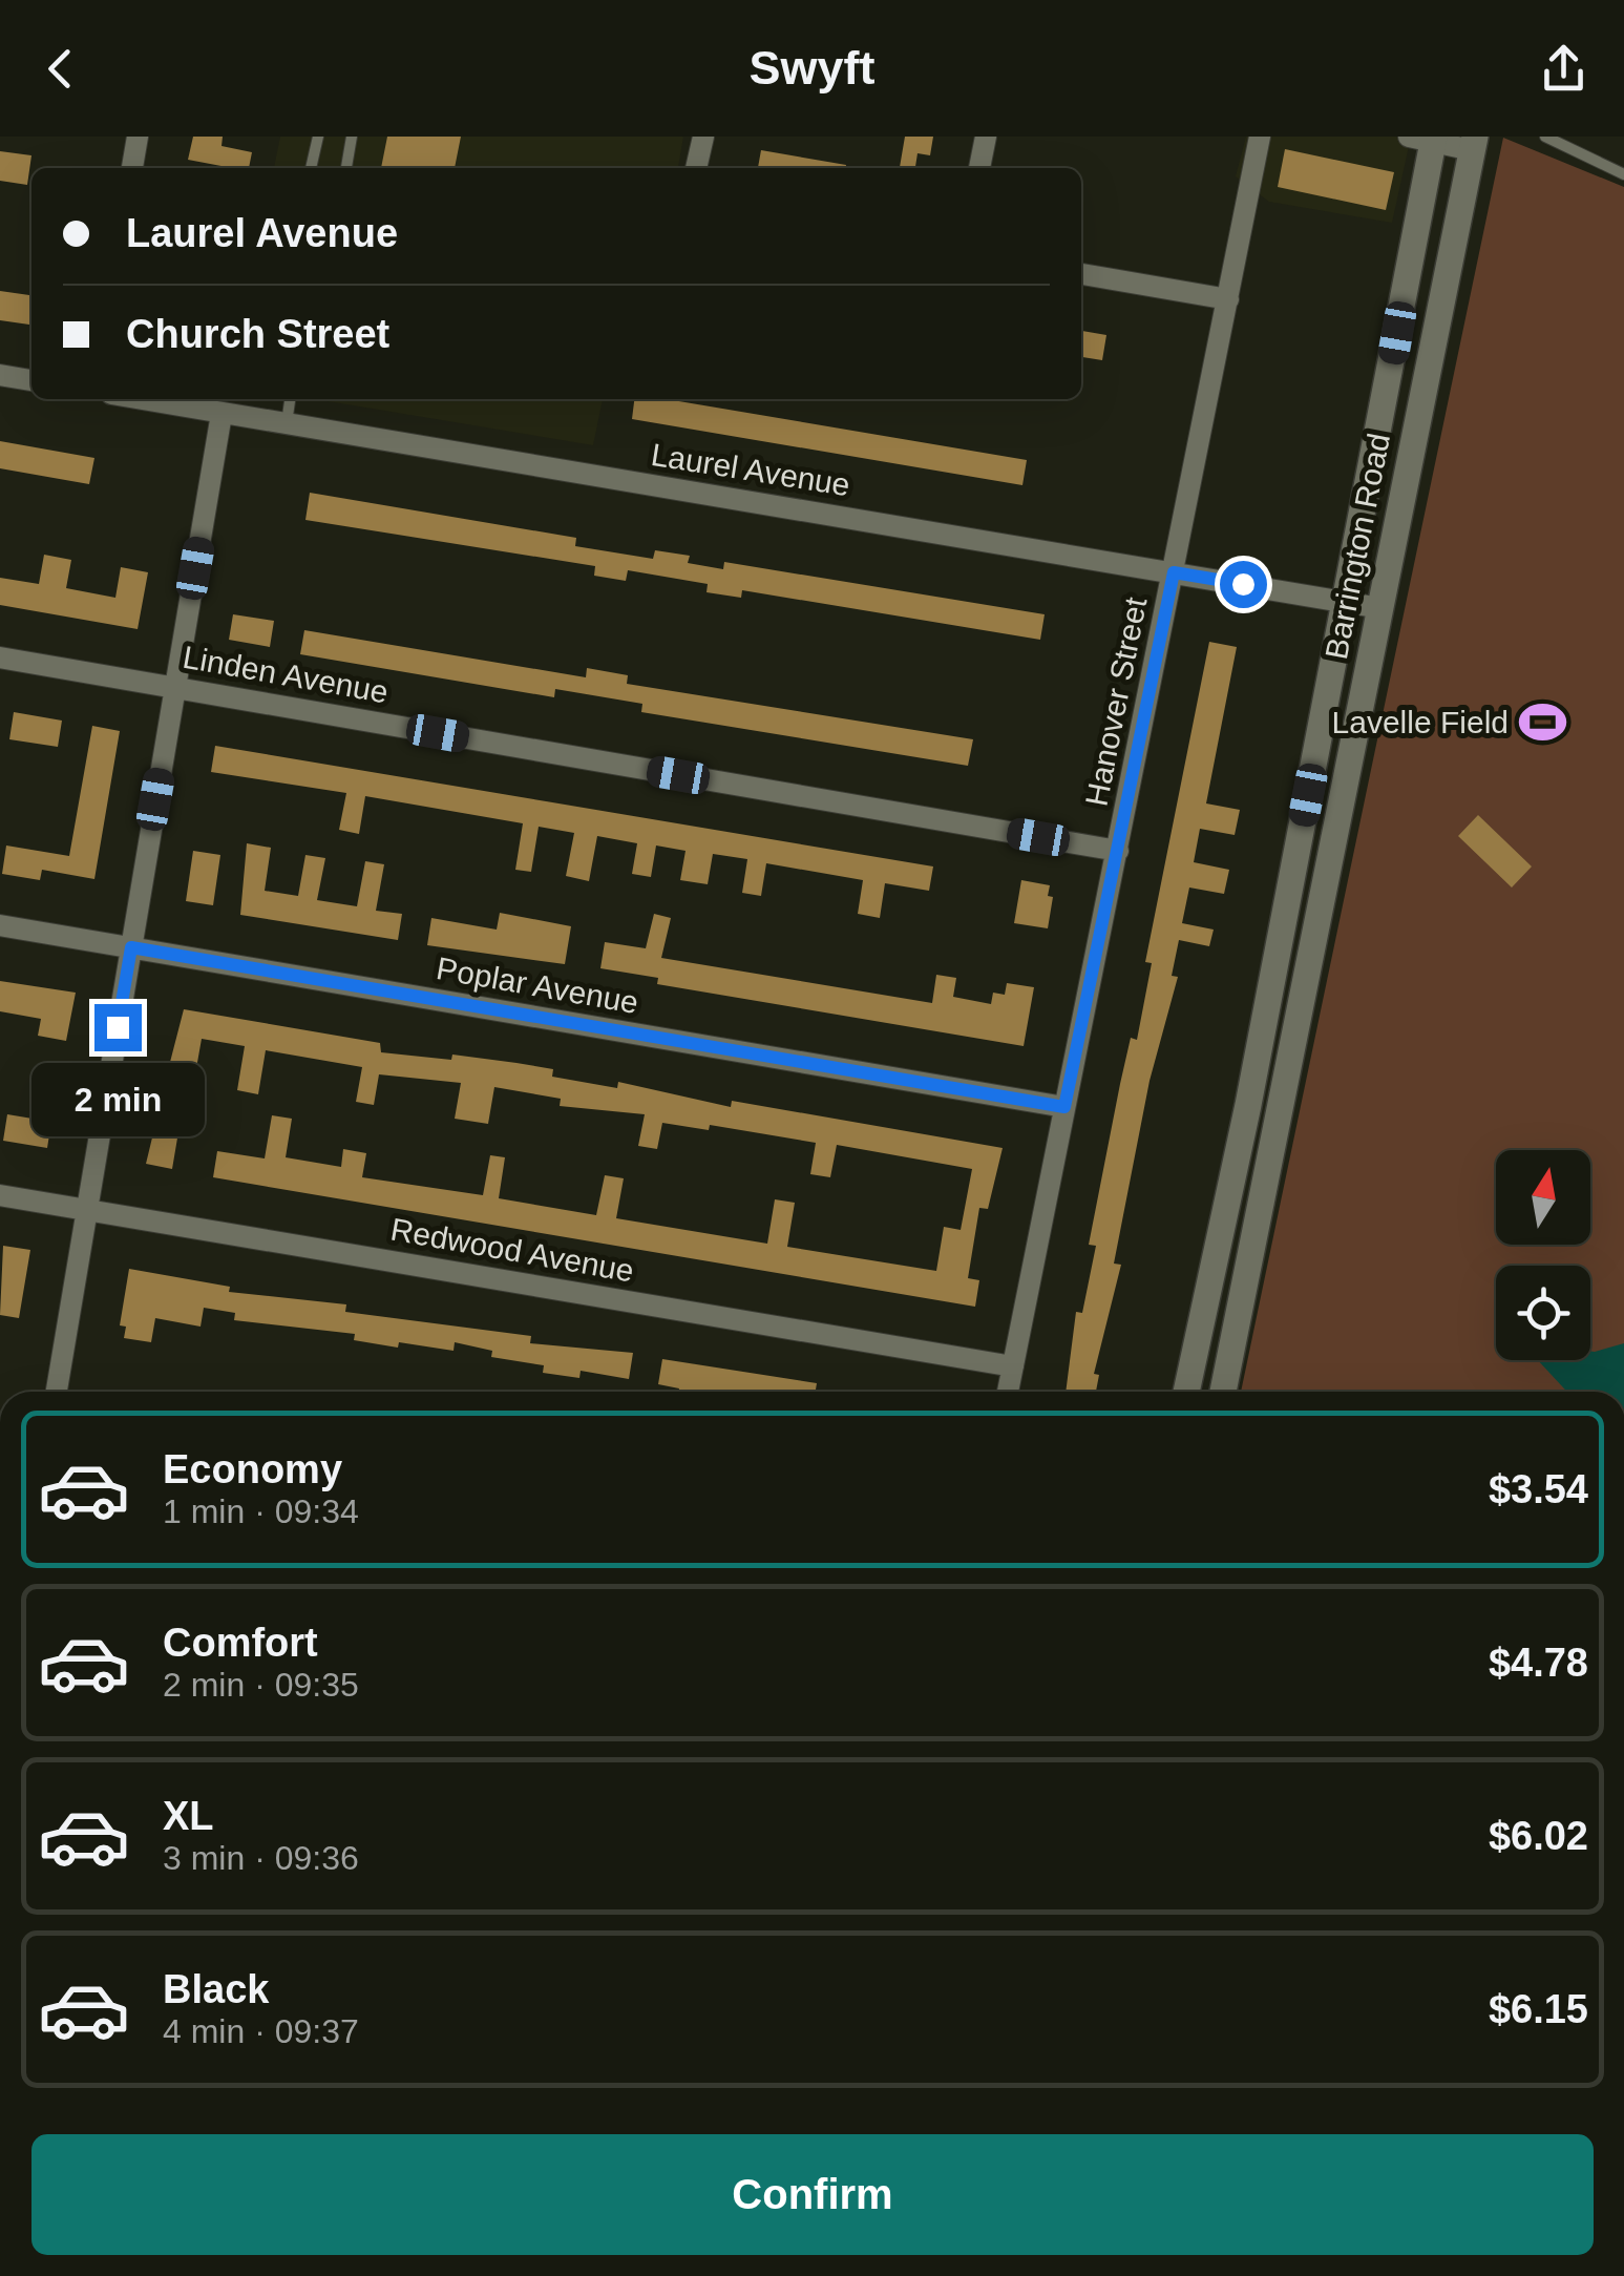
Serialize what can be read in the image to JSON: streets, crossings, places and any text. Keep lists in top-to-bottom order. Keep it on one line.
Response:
{"streets":{"main road":["Barrington Road"],"street":["Laurel Avenue","Linden Avenue","Hanover Street","Poplar Avenue","Redwood Avenue"]},"crossings":[["Laurel Avenue","Barrington Road"],["Laurel Avenue","Hanover Street"],["Linden Avenue","Hanover Street"],["Hanover Street","Poplar Avenue"],["Hanover Street","Redwood Avenue"]],"places":{"sports":["Lavelle Field"]},"north":"top","page":{"header":"Swyft","banner":["Laurel Avenue","Church Street"],"bubble":"2 min","list":[{"name":"Economy","note":"1 min · 09:34","value":"$3.54"},{"name":"Comfort","note":"2 min · 09:35","value":"$4.78"},{"name":"XL","note":"3 min · 09:36","value":"$6.02"},{"name":"Black","note":"4 min · 09:37","value":"$6.15"}],"buttons":"Confirm"}}
